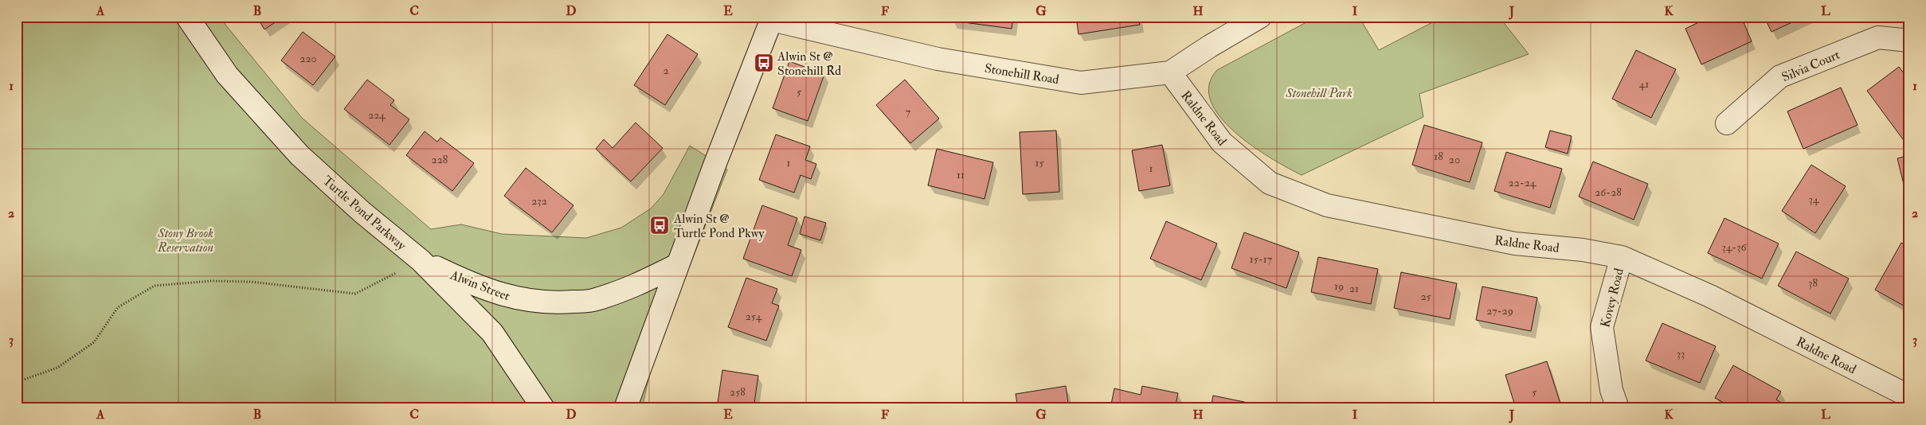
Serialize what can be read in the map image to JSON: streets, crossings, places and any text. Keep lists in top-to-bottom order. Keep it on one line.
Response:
{"streets":{"street":["Silvia Court","Stonehill Road","Raldne Road","Turtle Pond Parkway","Alwin Street","Kovey Road"]},"crossings":[["Stonehill Road","Raldne Road"],["Raldne Road","Kovey Road"],["Turtle Pond Parkway","Alwin Street"]],"parks":["Stonehill Park","Stony Brook Reservation"],"places":{"bus stop":["Alwin St @ Stonehill Rd","Alwin St @ Turtle Pond Pkwy"]},"house_numbers":["220","2","41","5","7","224","18","228","20","1","15","1","11","22-24","26-28","34","232","34-36","15-17","38","19","21","25","27-29","254","33","258","5"],"grid":{"columns":["A","B","C","D","E","F","G","H","I","J","K","L"],"rows":["1","2","3"]}}
